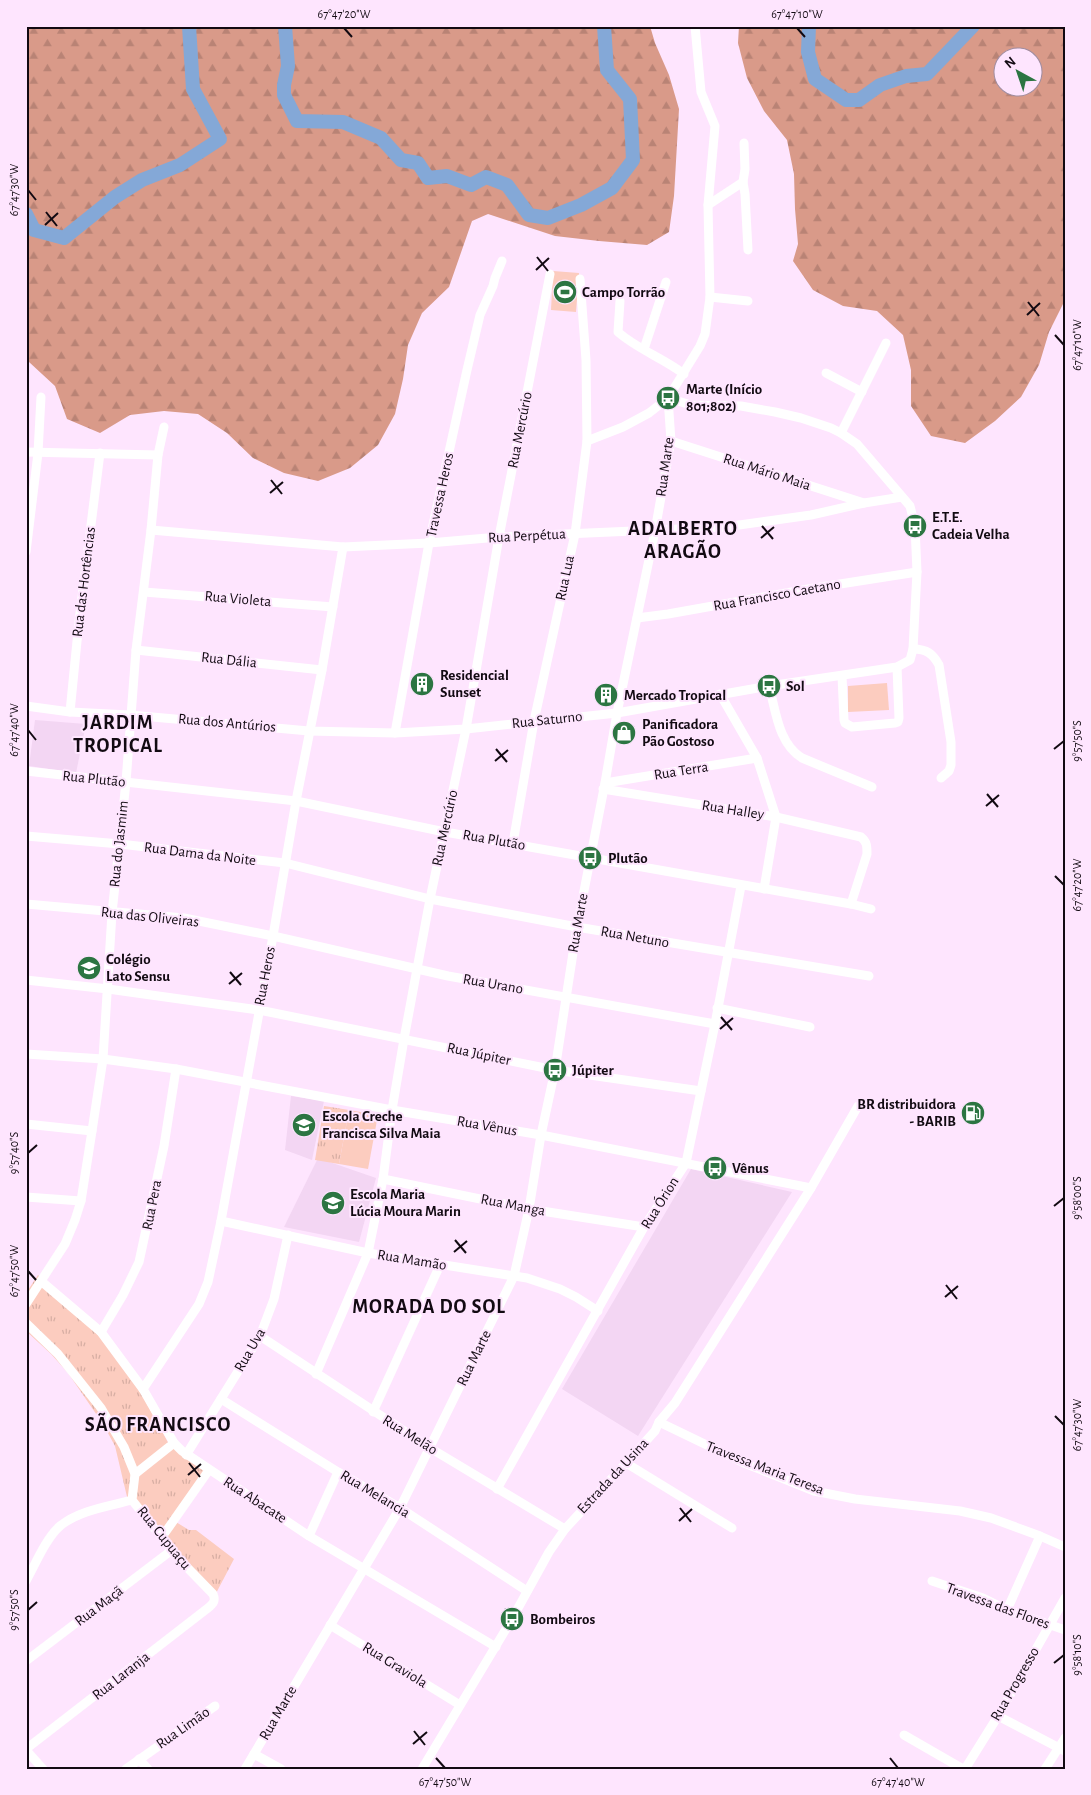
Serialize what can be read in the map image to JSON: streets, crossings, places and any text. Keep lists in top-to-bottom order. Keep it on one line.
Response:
{"streets":{"street":["Rua Mercúrio","Rua Marte","Rua Mário Maia","Travessa Heros","Rua Perpétua","Rua Lua","Rua das Hortências","Rua Francisco Caetano","Rua Violeta","Rua Dália","Rua Saturno","Rua dos Antúrios","Rua Terra","Rua Plutão","Rua Halley","Rua do Jasmim","Rua Dama da Noite","Rua das Oliveiras","Rua Netuno","Rua Heros","Rua Urano","Rua Júpiter","Rua Vênus","Rua Órion","Rua Pera","Rua Manga","Rua Mamão","Rua Uva","Rua Melão","Travessa Maria Teresa","Estrada da Usina","Rua Melancia","Rua Abacate","Rua Cupuaçu","Rua Maçã","Travessa das Flores","Rua Graviola","Rua Laranja","Rua Progresso","Rua Limão"]},"crossings":[["Rua Mercúrio","Rua Perpétua"],["Rua Mercúrio","Rua Saturno"],["Rua Mercúrio","Rua Plutão"],["Rua Mercúrio","Rua Netuno"],["Rua Mercúrio","Rua Urano"],["Rua Mercúrio","Rua Júpiter"],["Rua Mercúrio","Rua Vênus"],["Rua Mercúrio","Rua Manga"],["Rua Mercúrio","Rua Mamão"],["Rua Mercúrio","Rua Melão"],["Rua Marte","Rua Mário Maia"],["Rua Marte","Rua Perpétua"],["Rua Marte","Rua Francisco Caetano"],["Rua Marte","Rua Saturno"],["Rua Marte","Rua Terra"],["Rua Marte","Rua Plutão"],["Rua Marte","Rua Halley"],["Rua Marte","Rua Netuno"],["Rua Marte","Rua Urano"],["Rua Marte","Rua Júpiter"],["Rua Marte","Rua Vênus"],["Rua Marte","Rua Manga"],["Rua Marte","Rua Mamão"],["Rua Marte","Rua Melão"],["Rua Marte","Rua Melancia"],["Rua Marte","Rua Abacate"],["Rua Marte","Rua Graviola"],["Rua Mário Maia","Rua Perpétua"],["Travessa Heros","Rua Perpétua"],["Travessa Heros","Rua Saturno"],["Rua Perpétua","Rua Lua"],["Rua Perpétua","Rua do Jasmim"],["Rua Perpétua","Rua Heros"],["Rua Lua","Rua Saturno"],["Rua Lua","Rua Plutão"],["Rua das Hortências","Rua dos Antúrios"],["Rua Violeta","Rua do Jasmim"],["Rua Violeta","Rua Heros"],["Rua Dália","Rua do Jasmim"],["Rua Dália","Rua Heros"],["Rua Saturno","Rua dos Antúrios"],["Rua Saturno","Rua Heros"],["Rua dos Antúrios","Rua do Jasmim"],["Rua dos Antúrios","Rua Heros"],["Rua Terra","Rua Halley"],["Rua Plutão","Rua Halley"],["Rua Plutão","Rua do Jasmim"],["Rua Plutão","Rua Heros"],["Rua Plutão","Rua Órion"],["Rua do Jasmim","Rua Dama da Noite"],["Rua do Jasmim","Rua das Oliveiras"],["Rua do Jasmim","Rua Júpiter"],["Rua do Jasmim","Rua Vênus"],["Rua do Jasmim","Rua Abacate"],["Rua Dama da Noite","Rua Netuno"],["Rua Dama da Noite","Rua Heros"],["Rua das Oliveiras","Rua Heros"],["Rua das Oliveiras","Rua Urano"],["Rua Netuno","Rua Heros"],["Rua Netuno","Rua Órion"],["Rua Heros","Rua Urano"],["Rua Heros","Rua Júpiter"],["Rua Heros","Rua Vênus"],["Rua Heros","Rua Mamão"],["Rua Heros","Rua Abacate"],["Rua Urano","Rua Órion"],["Rua Júpiter","Rua Órion"],["Rua Vênus","Rua Órion"],["Rua Vênus","Rua Pera"],["Rua Vênus","Estrada da Usina"],["Rua Órion","Rua Manga"],["Rua Órion","Rua Mamão"],["Rua Órion","Rua Melão"],["Rua Pera","Rua Abacate"],["Rua Mamão","Rua Uva"],["Rua Uva","Rua Melão"],["Rua Uva","Rua Melancia"],["Rua Uva","Rua Abacate"],["Rua Melão","Estrada da Usina"],["Travessa Maria Teresa","Estrada da Usina"],["Estrada da Usina","Rua Melancia"],["Estrada da Usina","Rua Abacate"],["Estrada da Usina","Rua Graviola"],["Rua Cupuaçu","Rua Maçã"],["Rua Cupuaçu","Rua Laranja"],["Travessa das Flores","Rua Progresso"]],"districts":["ADALBERTO ARAGÃO","JARDIM TROPICAL","MORADA DO SOL","SÃO FRANCISCO"],"places":{"sports":["Campo Torrão"],"bus stop":["Marte (Início 801;802)","E.T.E. Cadeia Velha","Sol","Plutão","Júpiter","Vênus","Bombeiros"],"building":["Residencial Sunset","Mercado Tropical"],"shop":["Panificadora Pão Gostoso"],"school or university":["Colégio Lato Sensu","Escola Creche Francisca Silva Maia","Escola Maria Lúcia Moura Marin"],"fuel station":["BR distribuidora - BARIB"]},"north":"top left","coordinates":["67°47'20\"W","67°47'10\"W","67°47'30\"W","67°47'40\"W","9°57'50\"S","9°57'40\"S","9°58'00\"S","67°47'50\"W","9°58'10\"S"]}
